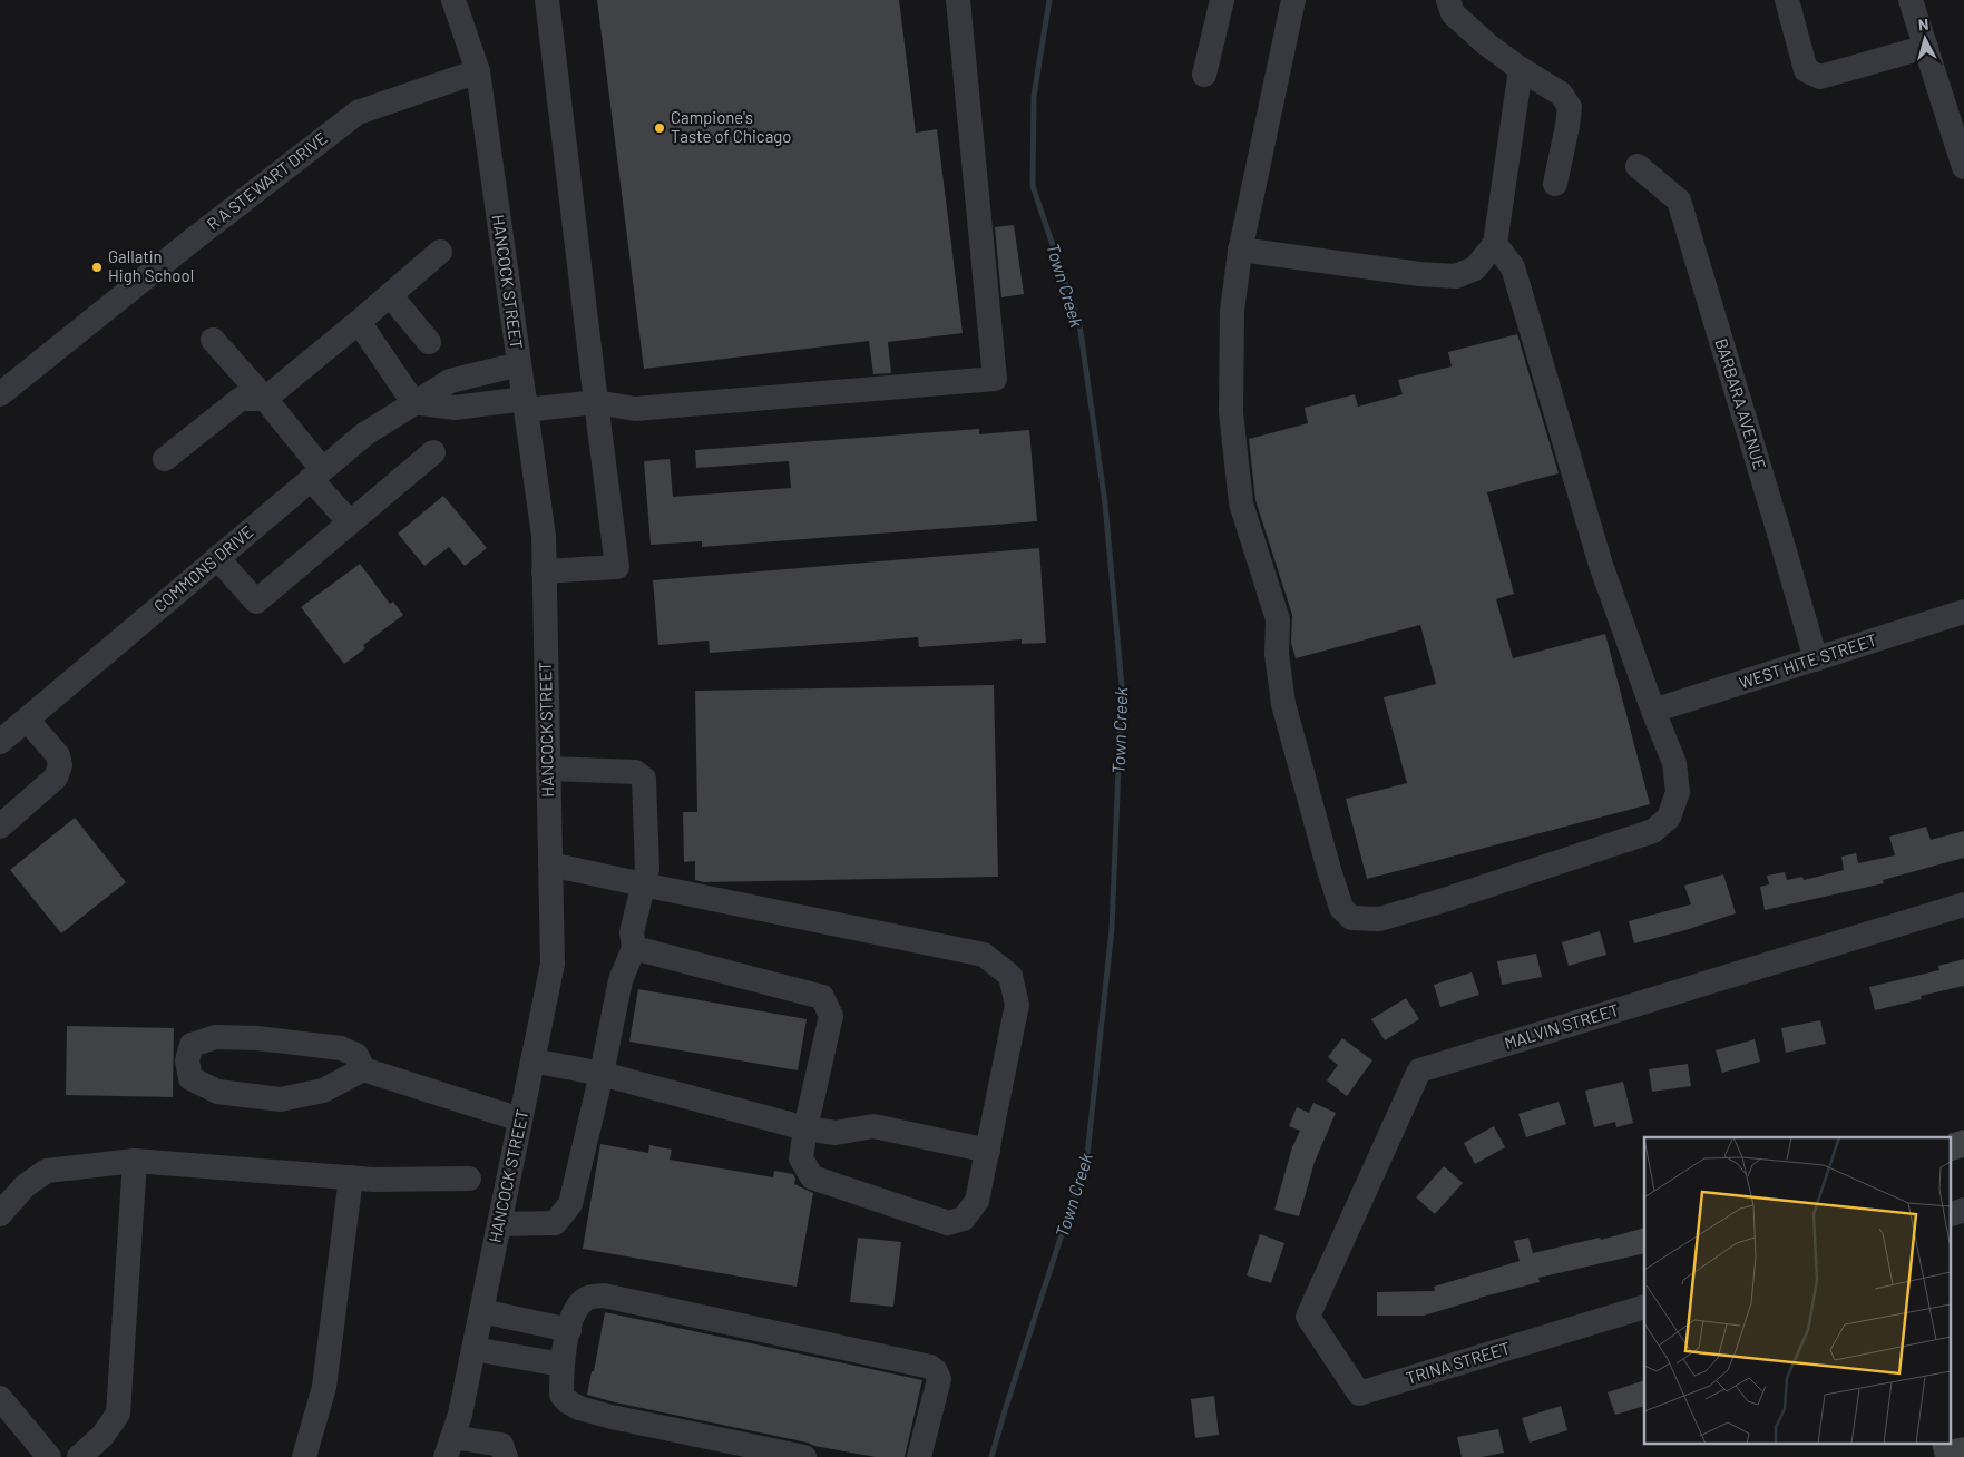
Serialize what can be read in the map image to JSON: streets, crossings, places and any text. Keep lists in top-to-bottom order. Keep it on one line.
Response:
{"streets":{"street":["R A STEWART DRIVE","HANCOCK STREET","BARBARA AVENUE","COMMONS DRIVE","WEST HITE STREET","MALVIN STREET","TRINA STREET"]},"crossings":[["R A STEWART DRIVE","HANCOCK STREET"],["HANCOCK STREET","COMMONS DRIVE"],["BARBARA AVENUE","WEST HITE STREET"],["MALVIN STREET","TRINA STREET"]],"water":["Town Creek"],"places":["Campione's Taste of Chicago","Gallatin High School"],"north":"top"}
